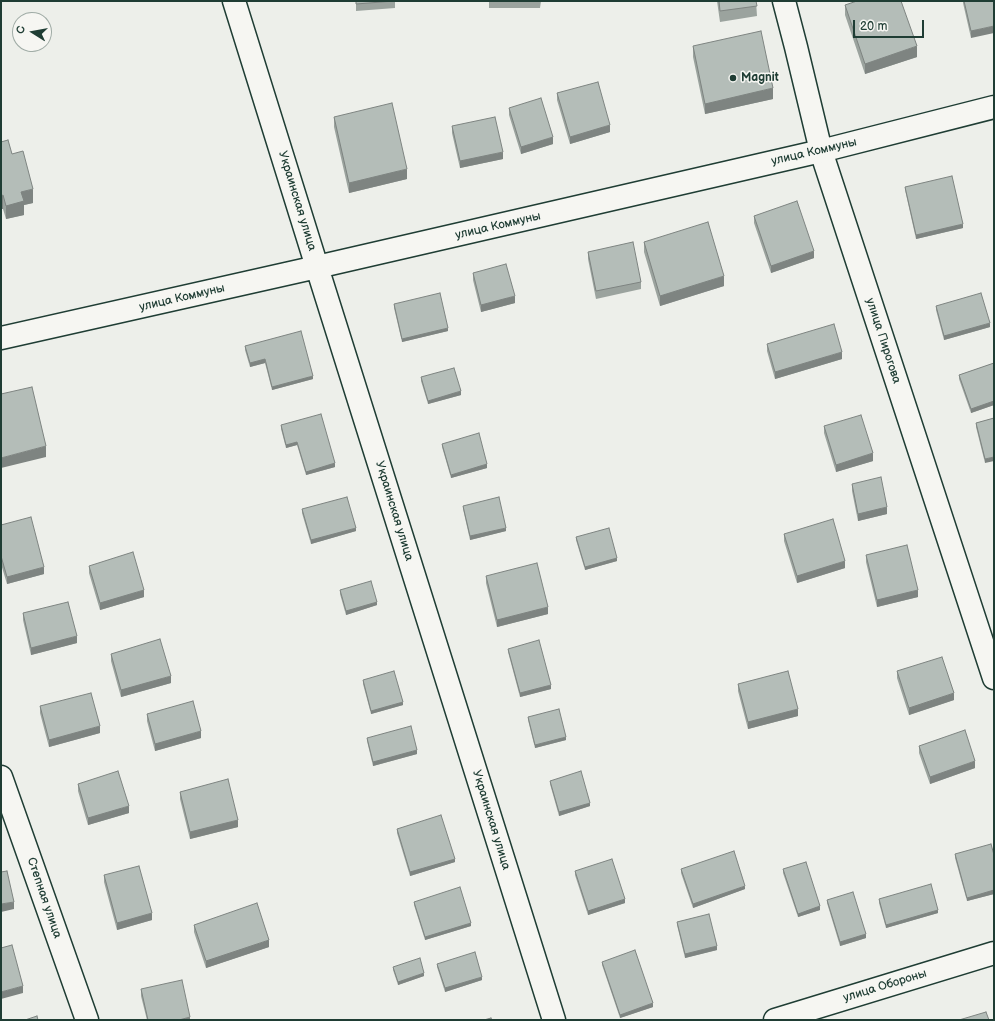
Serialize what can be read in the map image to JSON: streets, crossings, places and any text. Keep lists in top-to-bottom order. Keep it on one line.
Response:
{"streets":{"street":["улица Коммуны","Украинская улица","улица Пирогова","Степная улица","улица Обороны"]},"crossings":[["улица Коммуны","Украинская улица"],["улица Коммуны","улица Пирогова"]],"places":["Magnit"],"scale_bar":"20 m","north":"left"}
